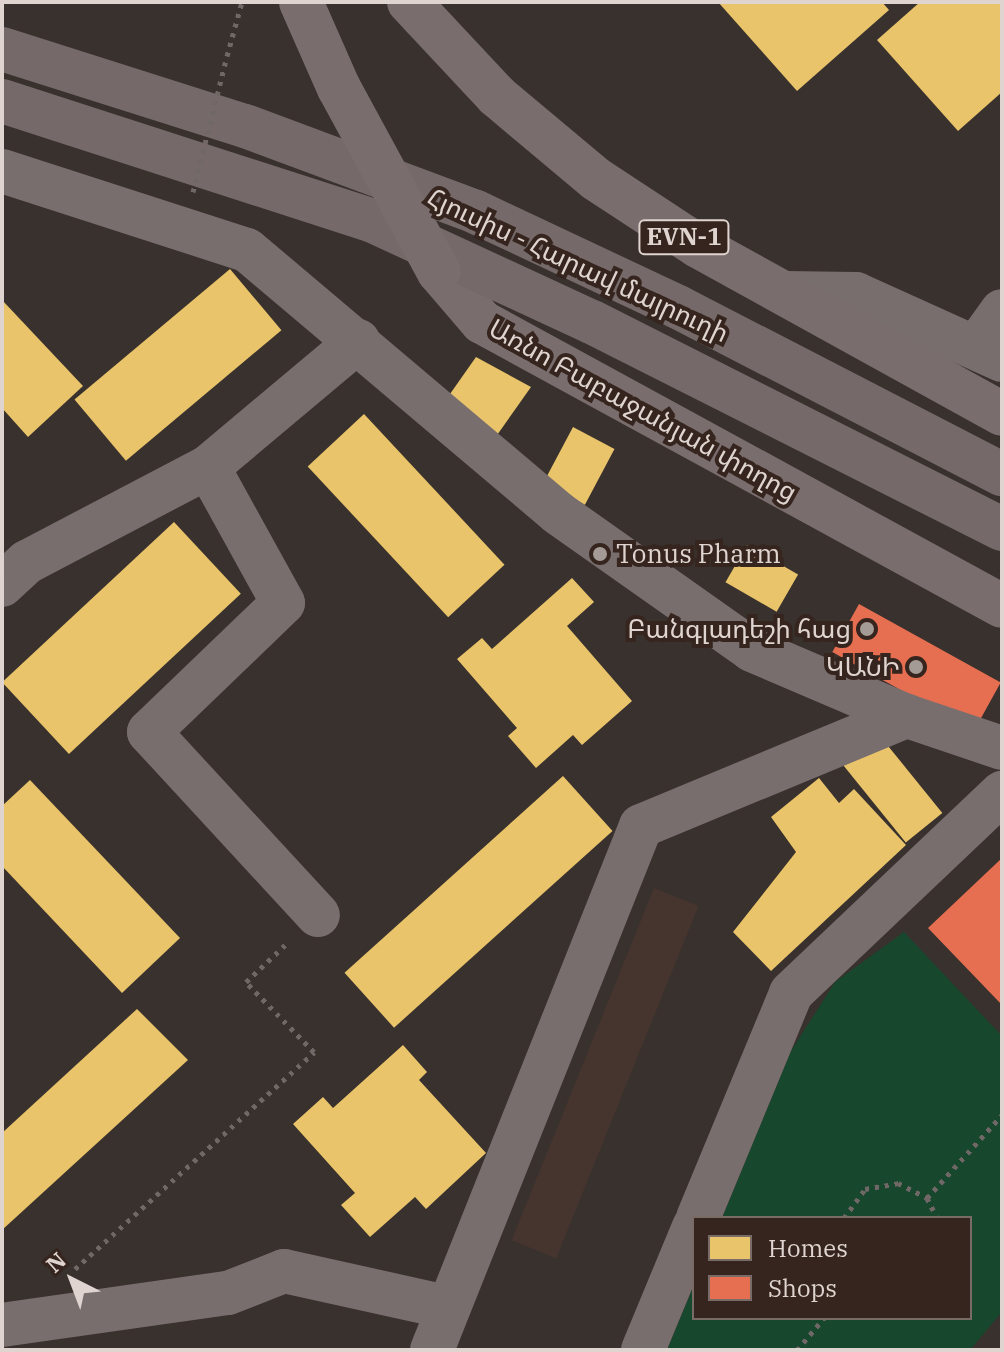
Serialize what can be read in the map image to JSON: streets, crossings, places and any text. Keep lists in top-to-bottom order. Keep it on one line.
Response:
{"streets":{"highway":["Հյուսիս - Հարավ մայրուղի","Առնո Բաբաջանյան փողոց"],"main road":["EVN-1"]},"crossings":[["Հյուսիս - Հարավ մայրուղի","Առնո Բաբաջանյան փողոց"]],"places":["Tonus Pharm","Բանգլադեշի հաց","ԿԱՆԻ"],"legend":["Homes","Shops"],"north":"top left"}
